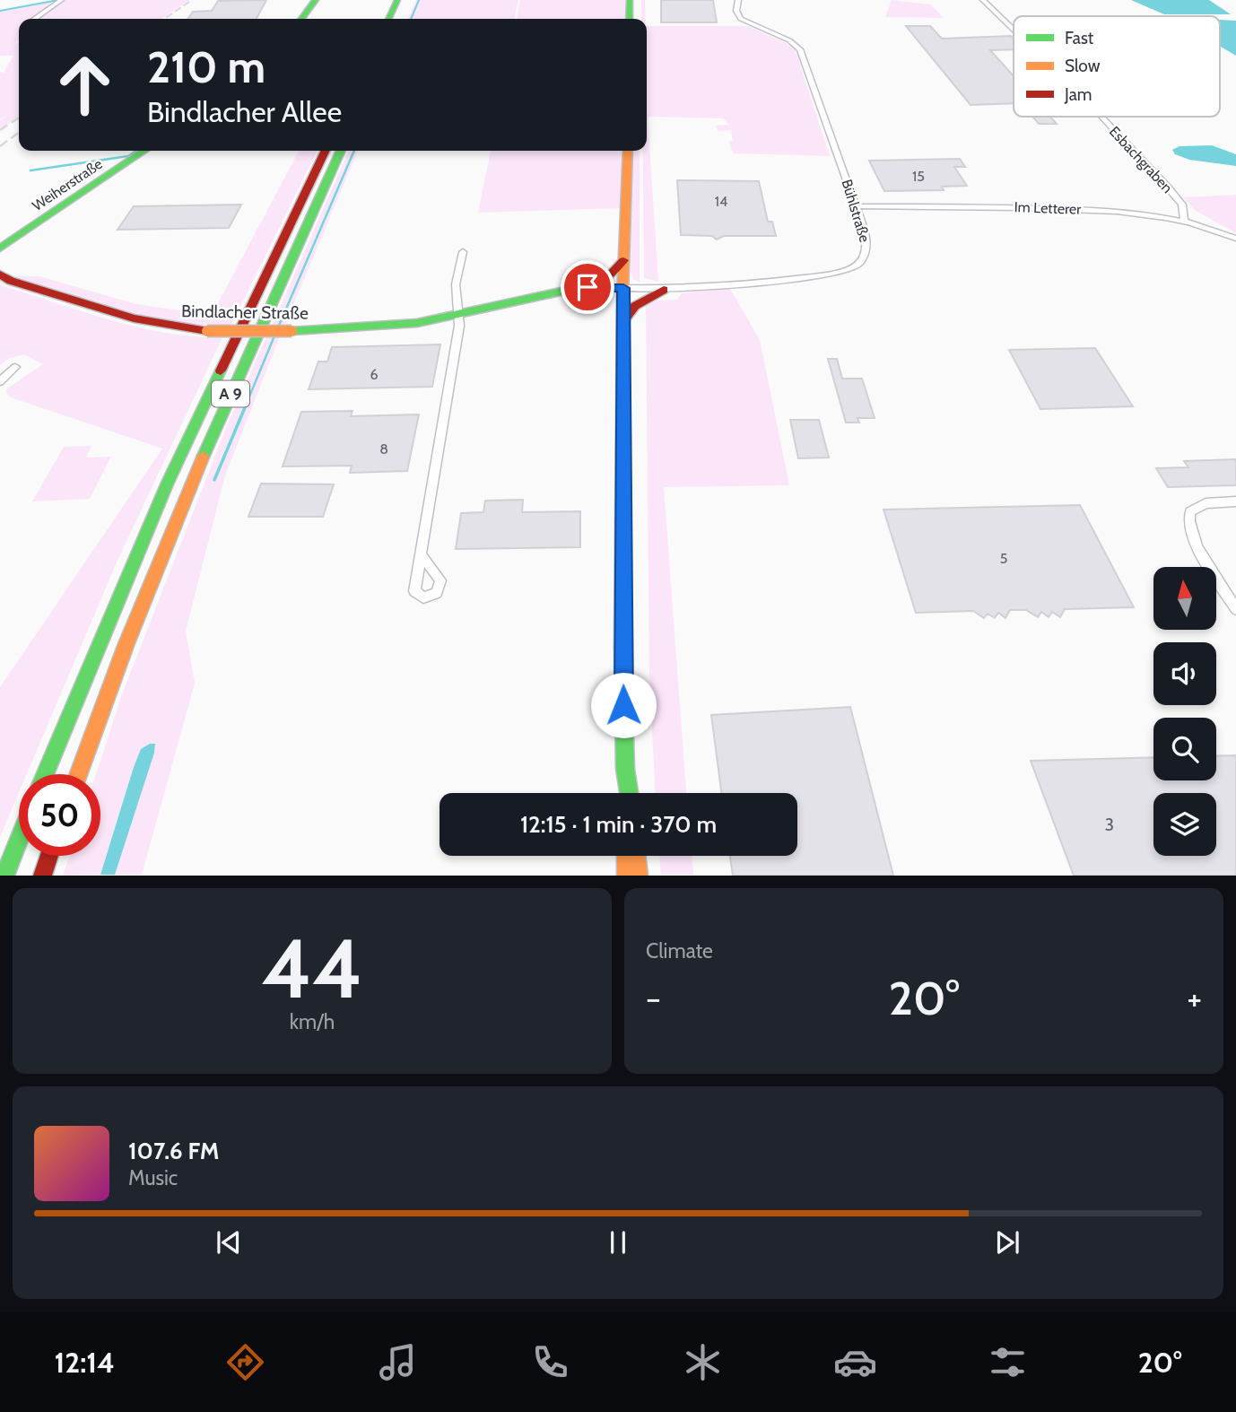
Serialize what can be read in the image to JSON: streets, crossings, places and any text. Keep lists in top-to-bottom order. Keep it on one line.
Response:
{"streets":{"main road":["Weiherstraße","Bindlacher Straße","A 9"],"street":["Esbachgraben","Im Letterer","Bühlstraße"]},"crossings":[["Esbachgraben","Im Letterer"],["Im Letterer","Bühlstraße"],["Bühlstraße","Bindlacher Straße"]],"house_numbers":["15","14","6","8","5","3"],"legend":["Fast","Slow","Jam"],"north":"top","page":{"turn":["210 m","Bindlacher Allee"],"limit":"50","trip":"12:15 · 1 min · 370 m","tile":[["44","km/h"],"Climate"],"heat":["−","20°","+"],"song":["107.6 FM","Music"],"tabs":["12:14","20°"]}}
